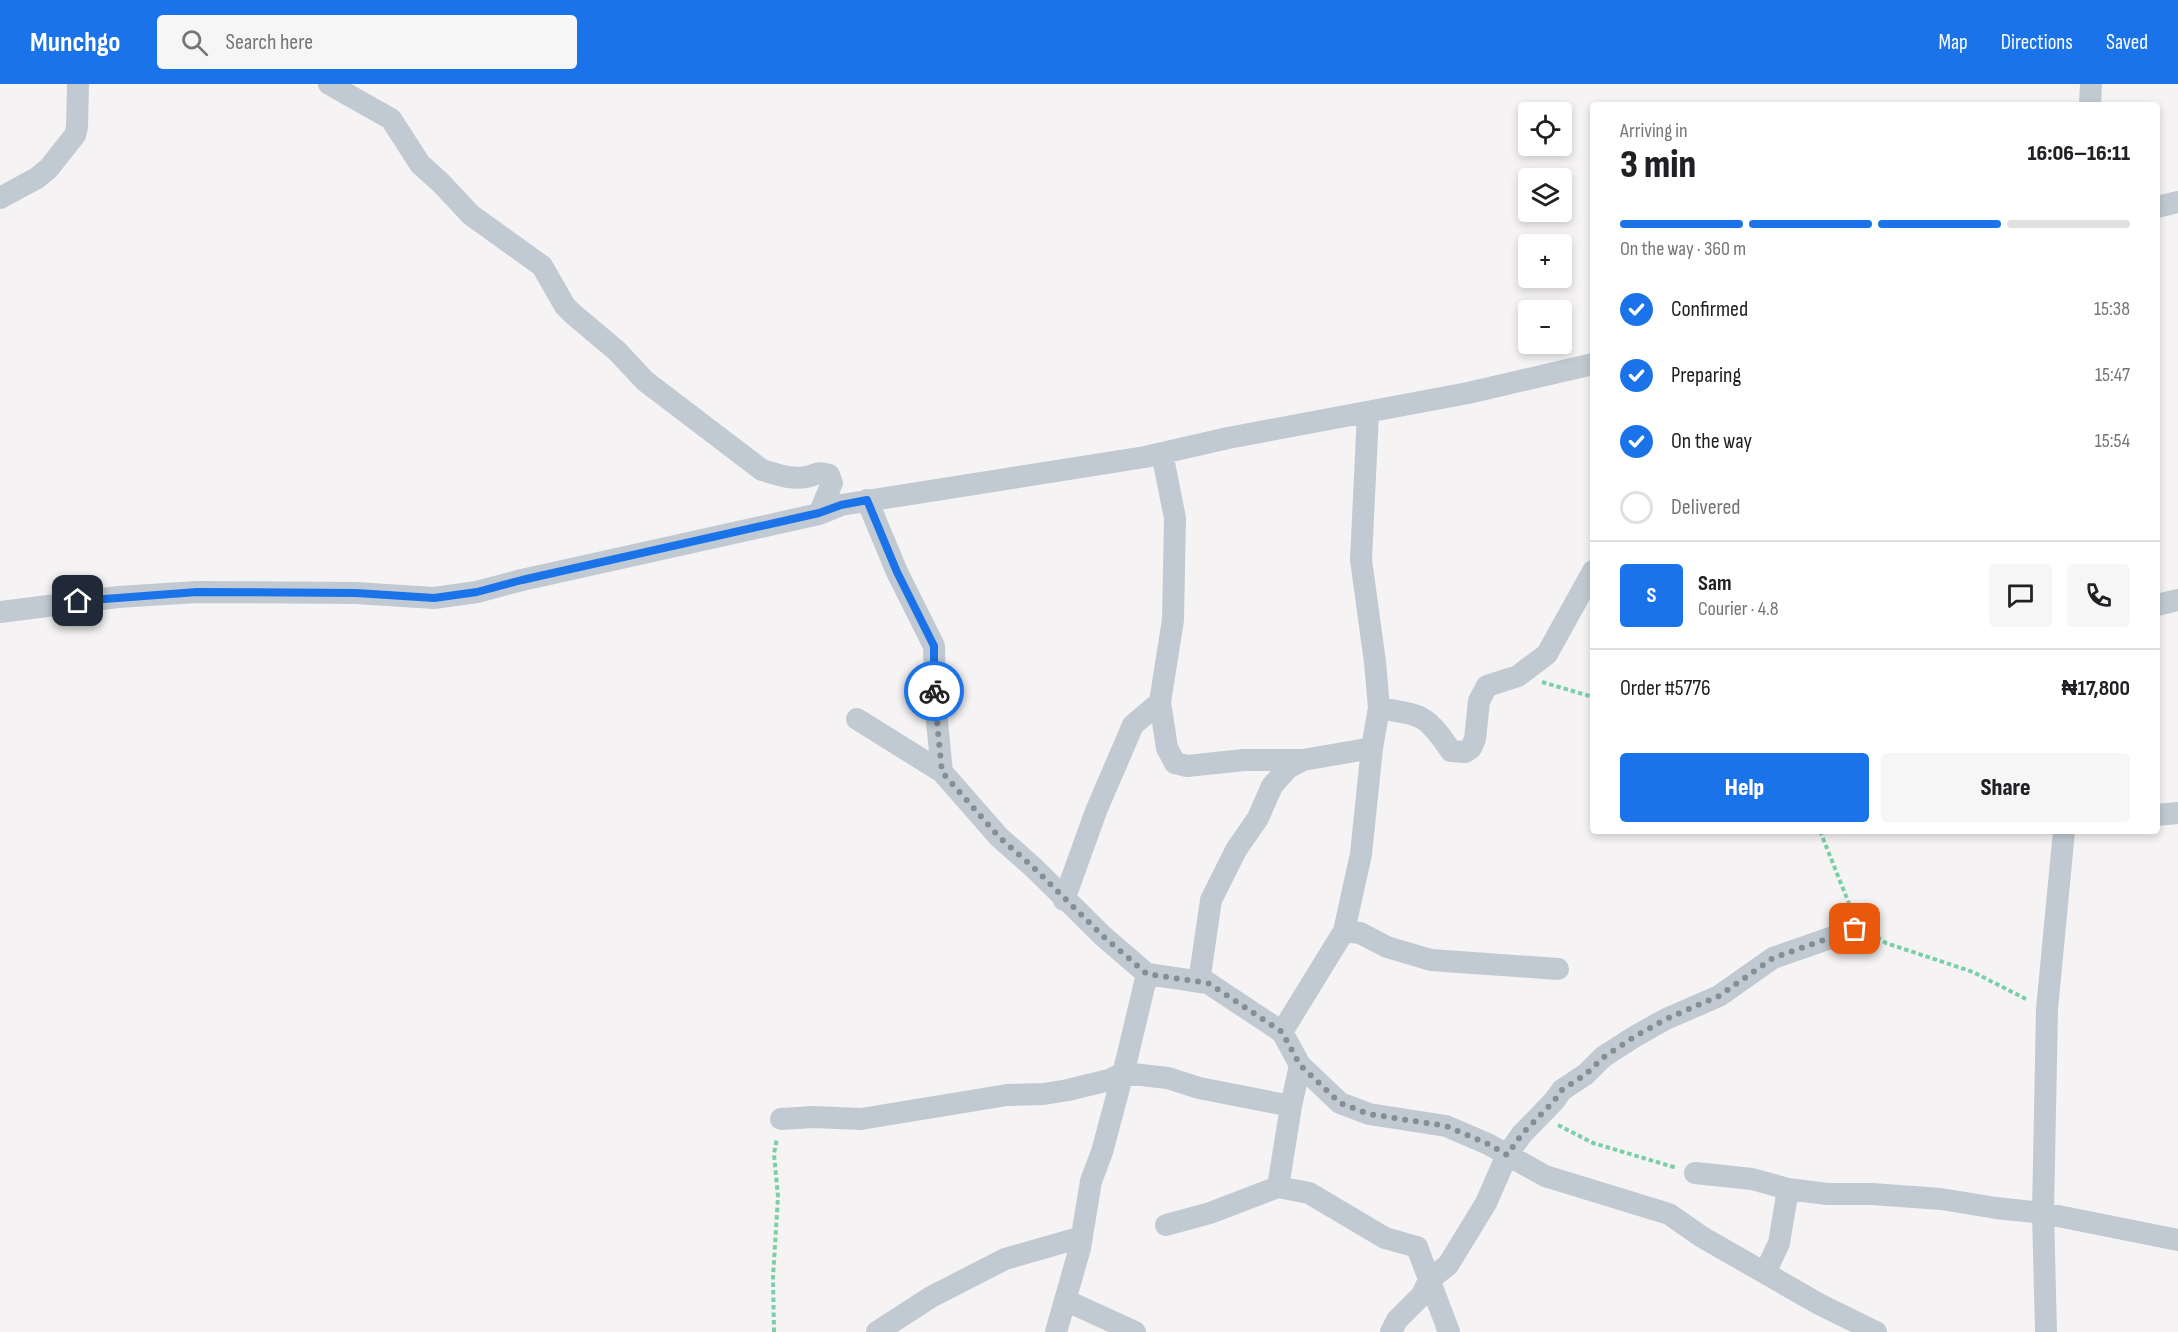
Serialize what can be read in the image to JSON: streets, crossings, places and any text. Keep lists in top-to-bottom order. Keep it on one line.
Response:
{"page":{"header":"Munchgo","search":"Search here","nav":["Map","Directions","Saved"],"map_buttons":["+","−"],"heading":["3 min","Arriving in","16:06–16:11"],"panel":["Sam","Courier · 4.8","Order #5776","₦17,800"],"bar":"On the way · 360 m","list":[["Confirmed","15:38"],["Preparing","15:47"],["On the way","15:54"],"Delivered"],"round":"S","buttons":["Help","Share"]}}
